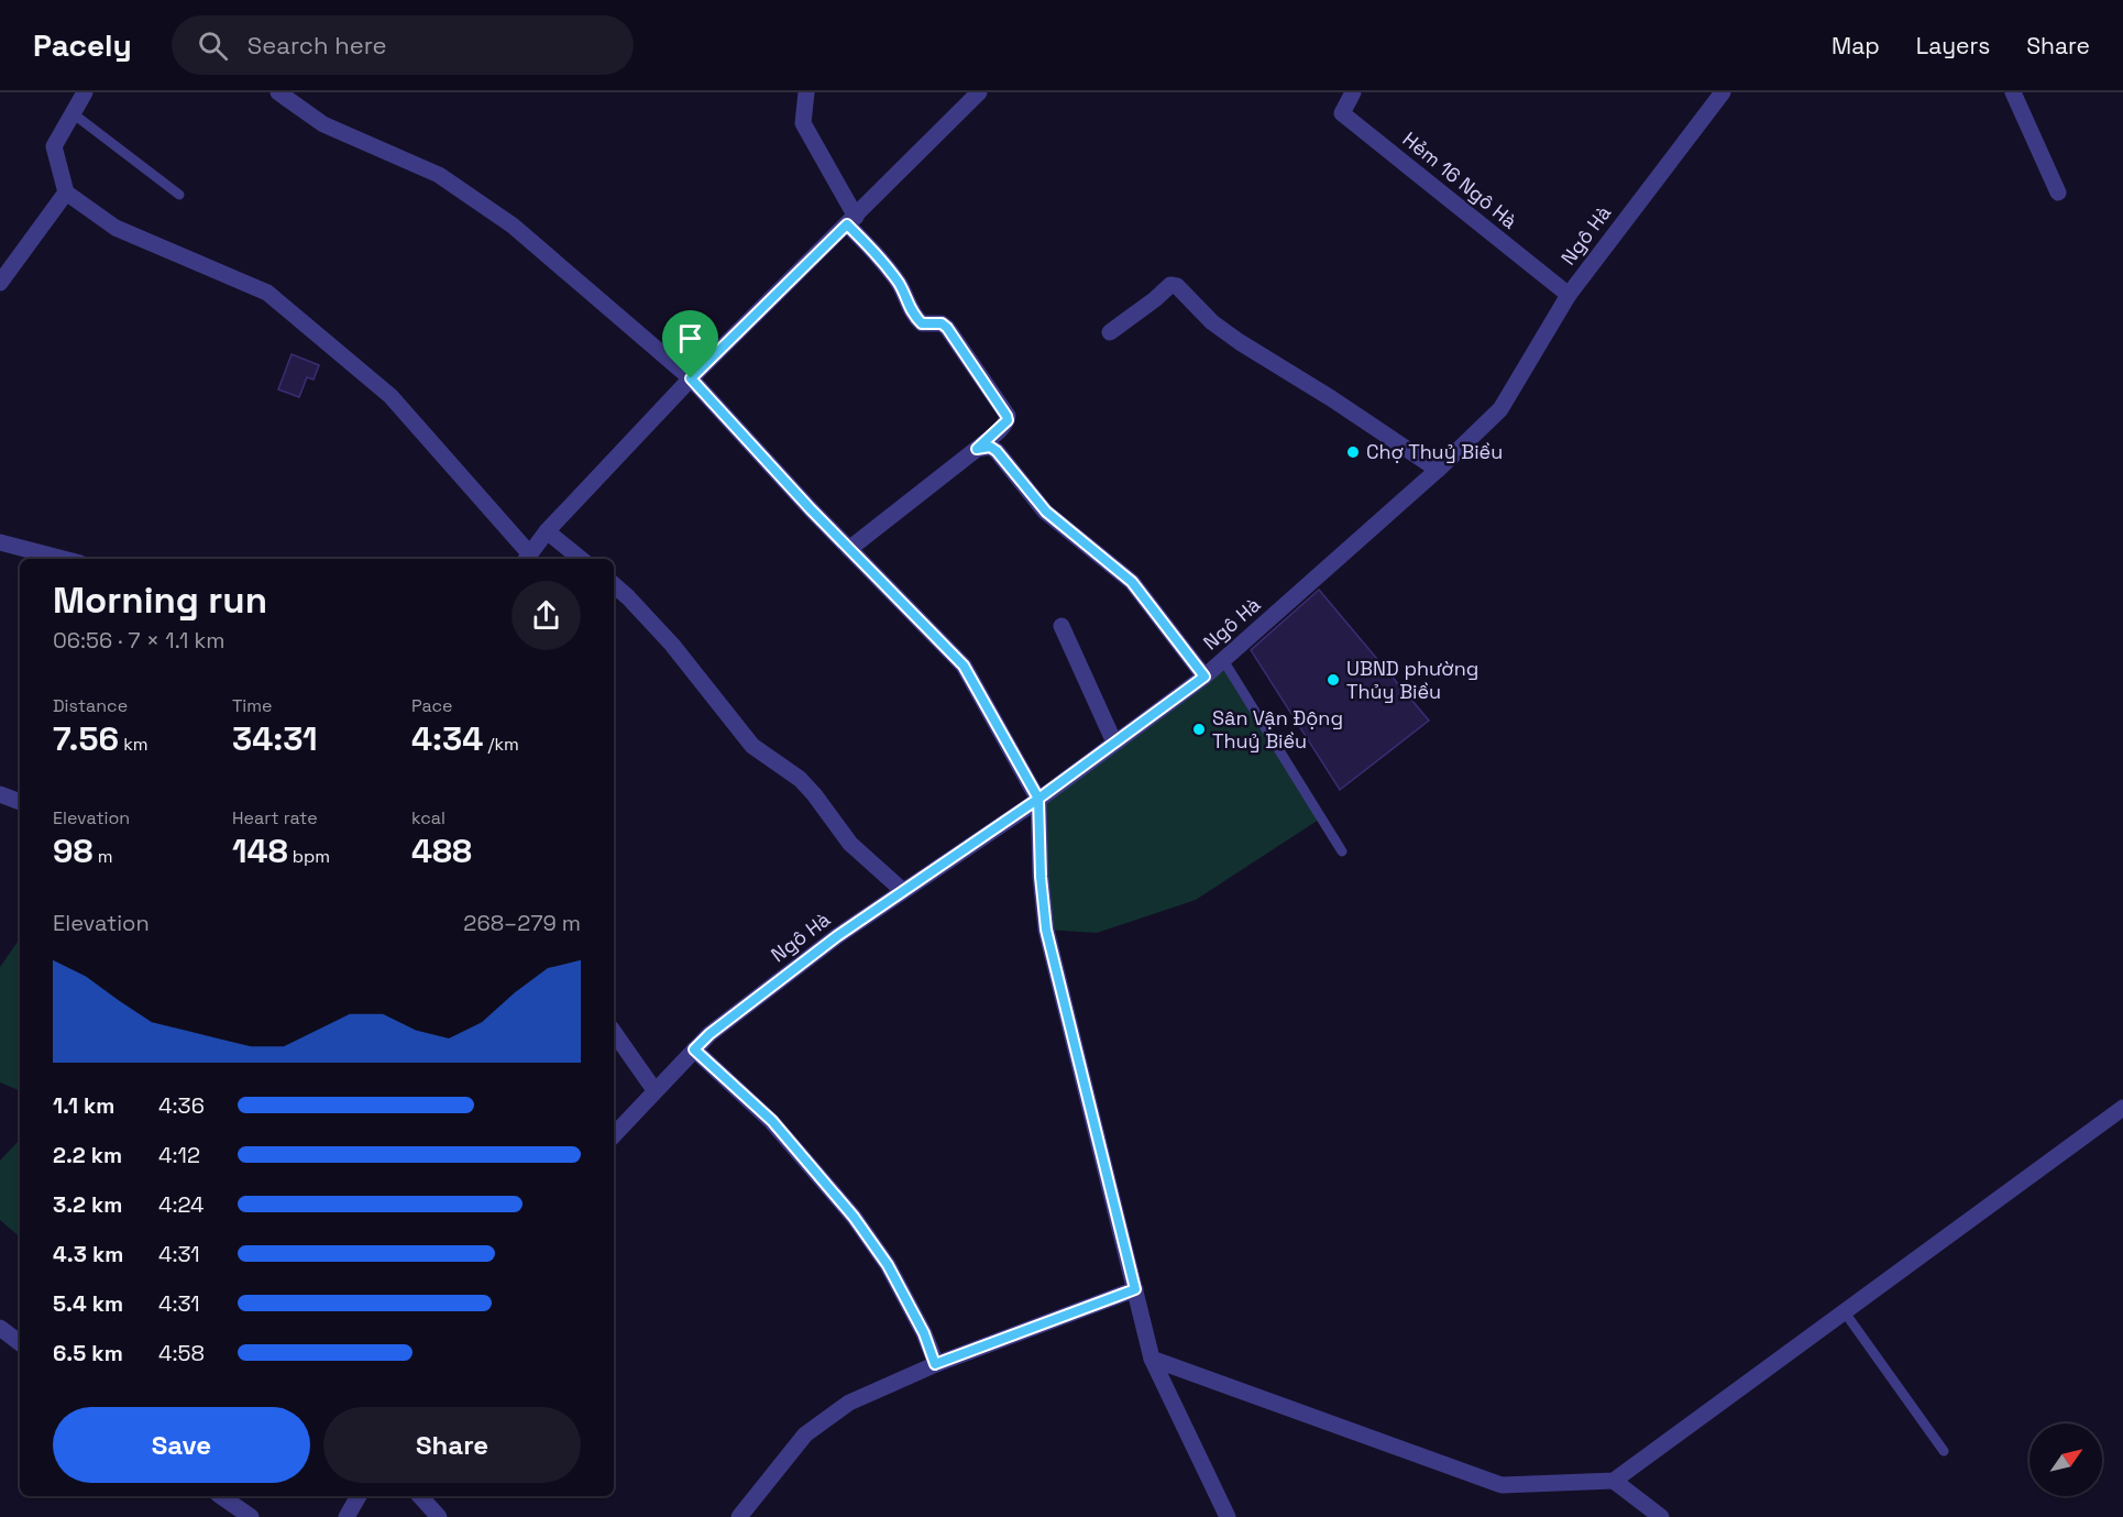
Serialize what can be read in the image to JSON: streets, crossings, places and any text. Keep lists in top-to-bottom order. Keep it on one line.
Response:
{"streets":{"street":["Hẻm 16 Ngô Hà","Ngô Hà"]},"crossings":[["Hẻm 16 Ngô Hà","Ngô Hà"]],"places":["Chợ Thuỷ Biều","UBND phường Thủy Biều","Sân Vận Động Thuỷ Biều"],"north":"top right","page":{"header":"Pacely","search":"Search here","nav":["Map","Layers","Share"],"heading":["Morning run","06:56 · 7 × 1.1 km"],"stats":[["Distance","7.56 km"],["Time","34:31"],["Pace","4:34 /km"],["Elevation","98 m"],["Heart rate","148 bpm"],["kcal","488"]],"chart":["Elevation","268–279 m"],"list":[{"name":"1.1 km","note":"4:36"},{"name":"2.2 km","note":"4:12"},{"name":"3.2 km","note":"4:24"},{"name":"4.3 km","note":"4:31"},{"name":"5.4 km","note":"4:31"},{"name":"6.5 km","note":"4:58"}],"buttons":["Save","Share"]}}
